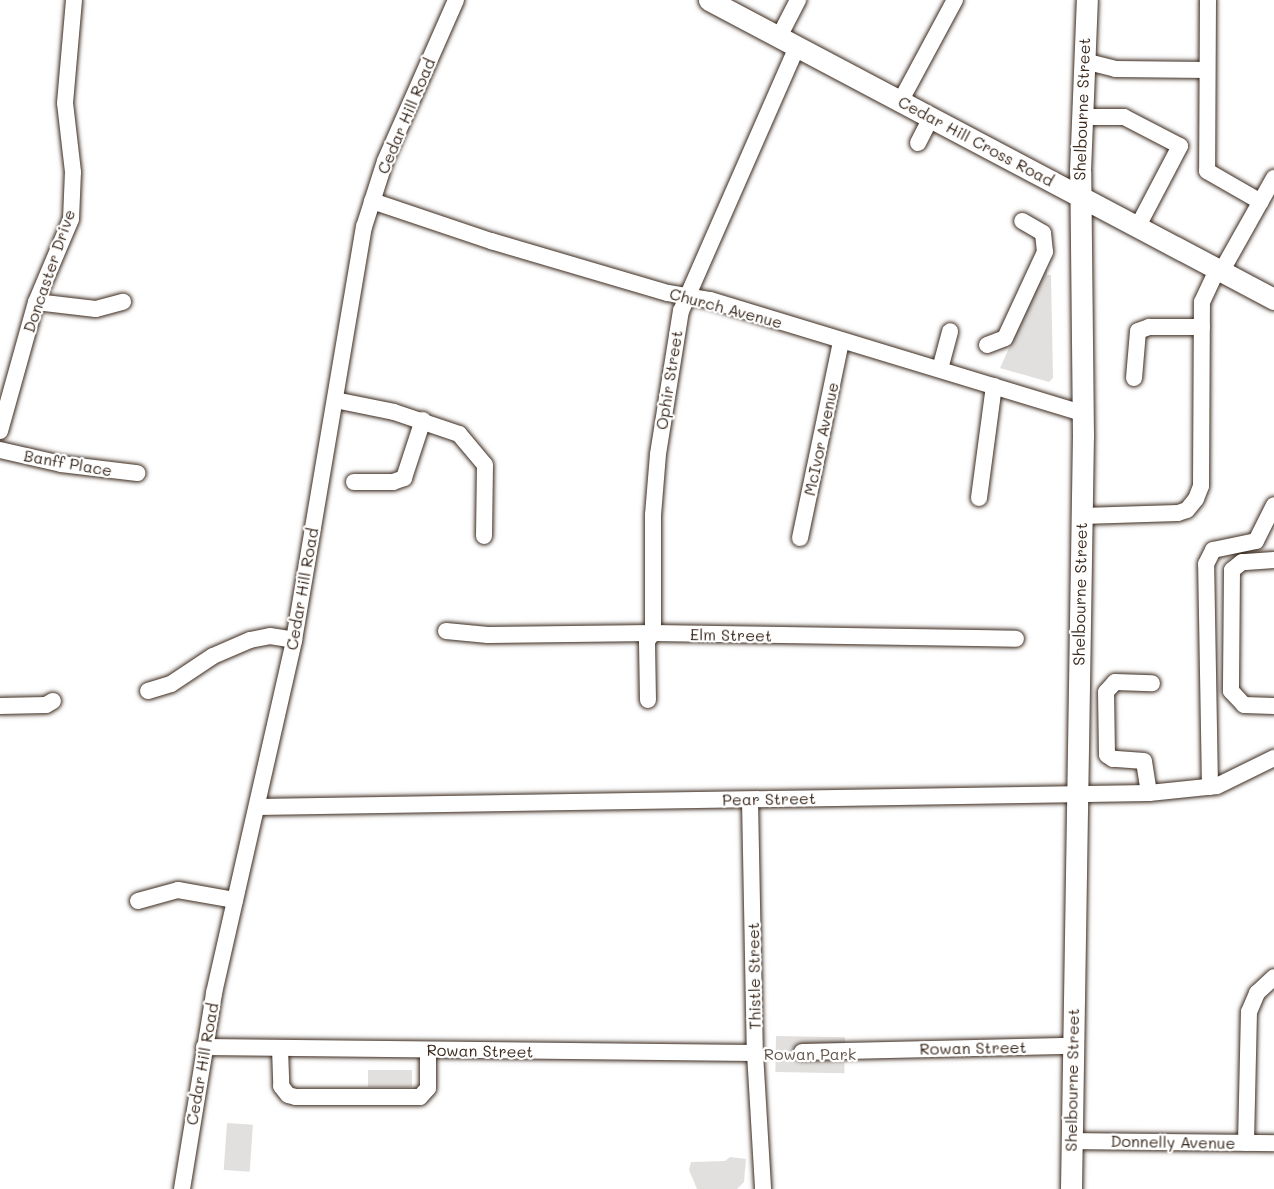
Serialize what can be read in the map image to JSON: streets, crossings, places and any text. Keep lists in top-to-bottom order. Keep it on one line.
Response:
{"streets":{"main road":["Shelbourne Street","Cedar Hill Cross Road"],"street":["Cedar Hill Road","Doncaster Drive","Church Avenue","Ophir Street","McIvor Avenue","Banff Place","Elm Street","Pear Street","Thistle Street","Rowan Street","Donnelly Avenue"]},"crossings":[["Shelbourne Street","Cedar Hill Cross Road"],["Shelbourne Street","Church Avenue"],["Shelbourne Street","Pear Street"],["Shelbourne Street","Rowan Street"],["Shelbourne Street","Donnelly Avenue"],["Cedar Hill Road","Church Avenue"],["Cedar Hill Road","Pear Street"],["Cedar Hill Road","Rowan Street"],["Cedar Hill Cross Road","Ophir Street"],["Church Avenue","Ophir Street"],["Church Avenue","McIvor Avenue"],["Ophir Street","Elm Street"],["Pear Street","Thistle Street"],["Thistle Street","Rowan Street"]],"parks":["Rowan Park"]}
